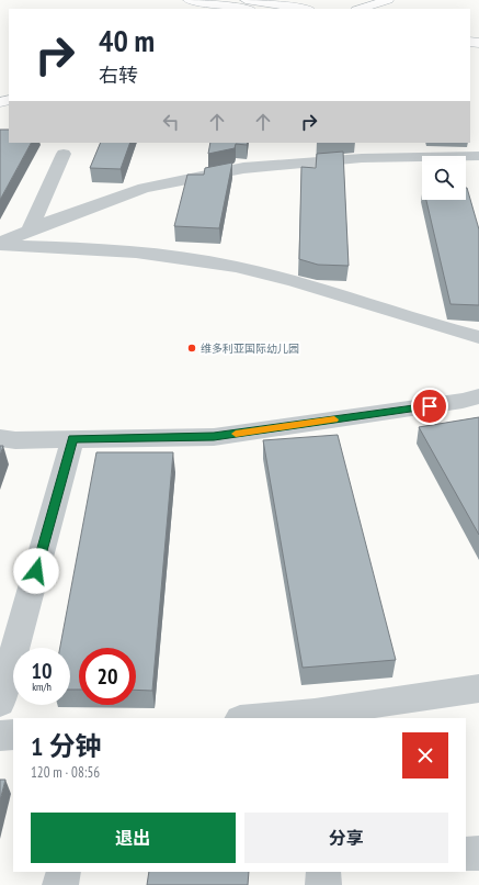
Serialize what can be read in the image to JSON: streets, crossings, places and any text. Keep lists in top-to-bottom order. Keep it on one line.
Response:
{"places":["维多利亚国际幼儿园"],"page":{"turn":["40 m","右转"],"speed":"10 km/h","limit":"20","heading":["1 分钟","120 m · 08:56"],"buttons":["退出","分享"]}}
